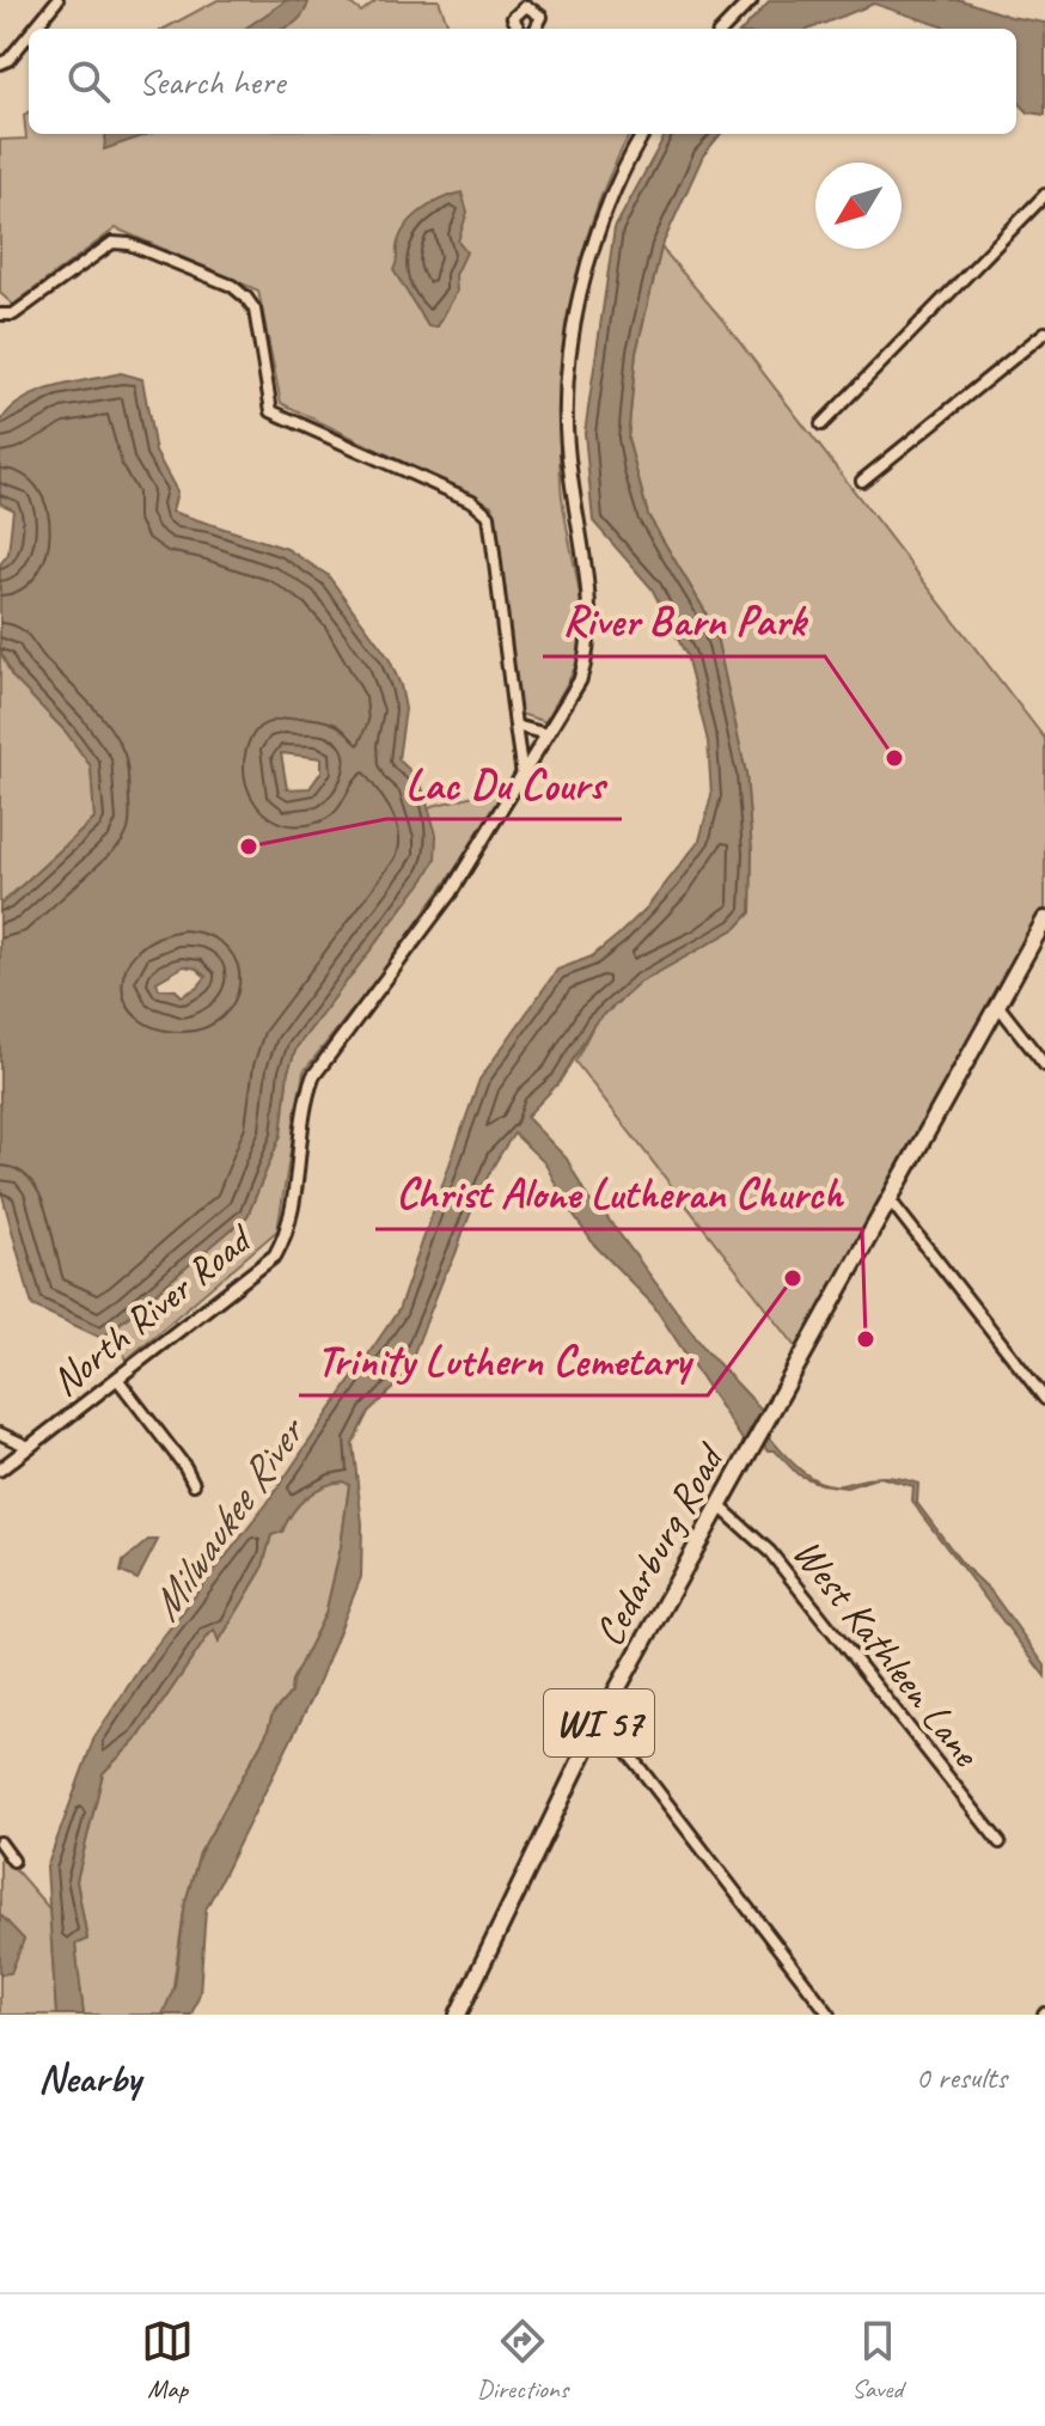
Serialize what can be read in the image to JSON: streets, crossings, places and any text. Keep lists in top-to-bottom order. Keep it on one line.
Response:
{"streets":{"main road":["Cedarburg Road","WI 57"],"street":["North River Road","West Kathleen Lane"]},"crossings":[["Cedarburg Road","West Kathleen Lane"]],"water":["Milwaukee River"],"places":["River Barn Park","Lac Du Cours","Trinity Luthern Cemetary","Christ Alone Lutheran Church"],"north":"bottom left","page":{"search":"Search here","heading":["Nearby","0 results"],"nav":["Map","Directions","Saved"]}}
